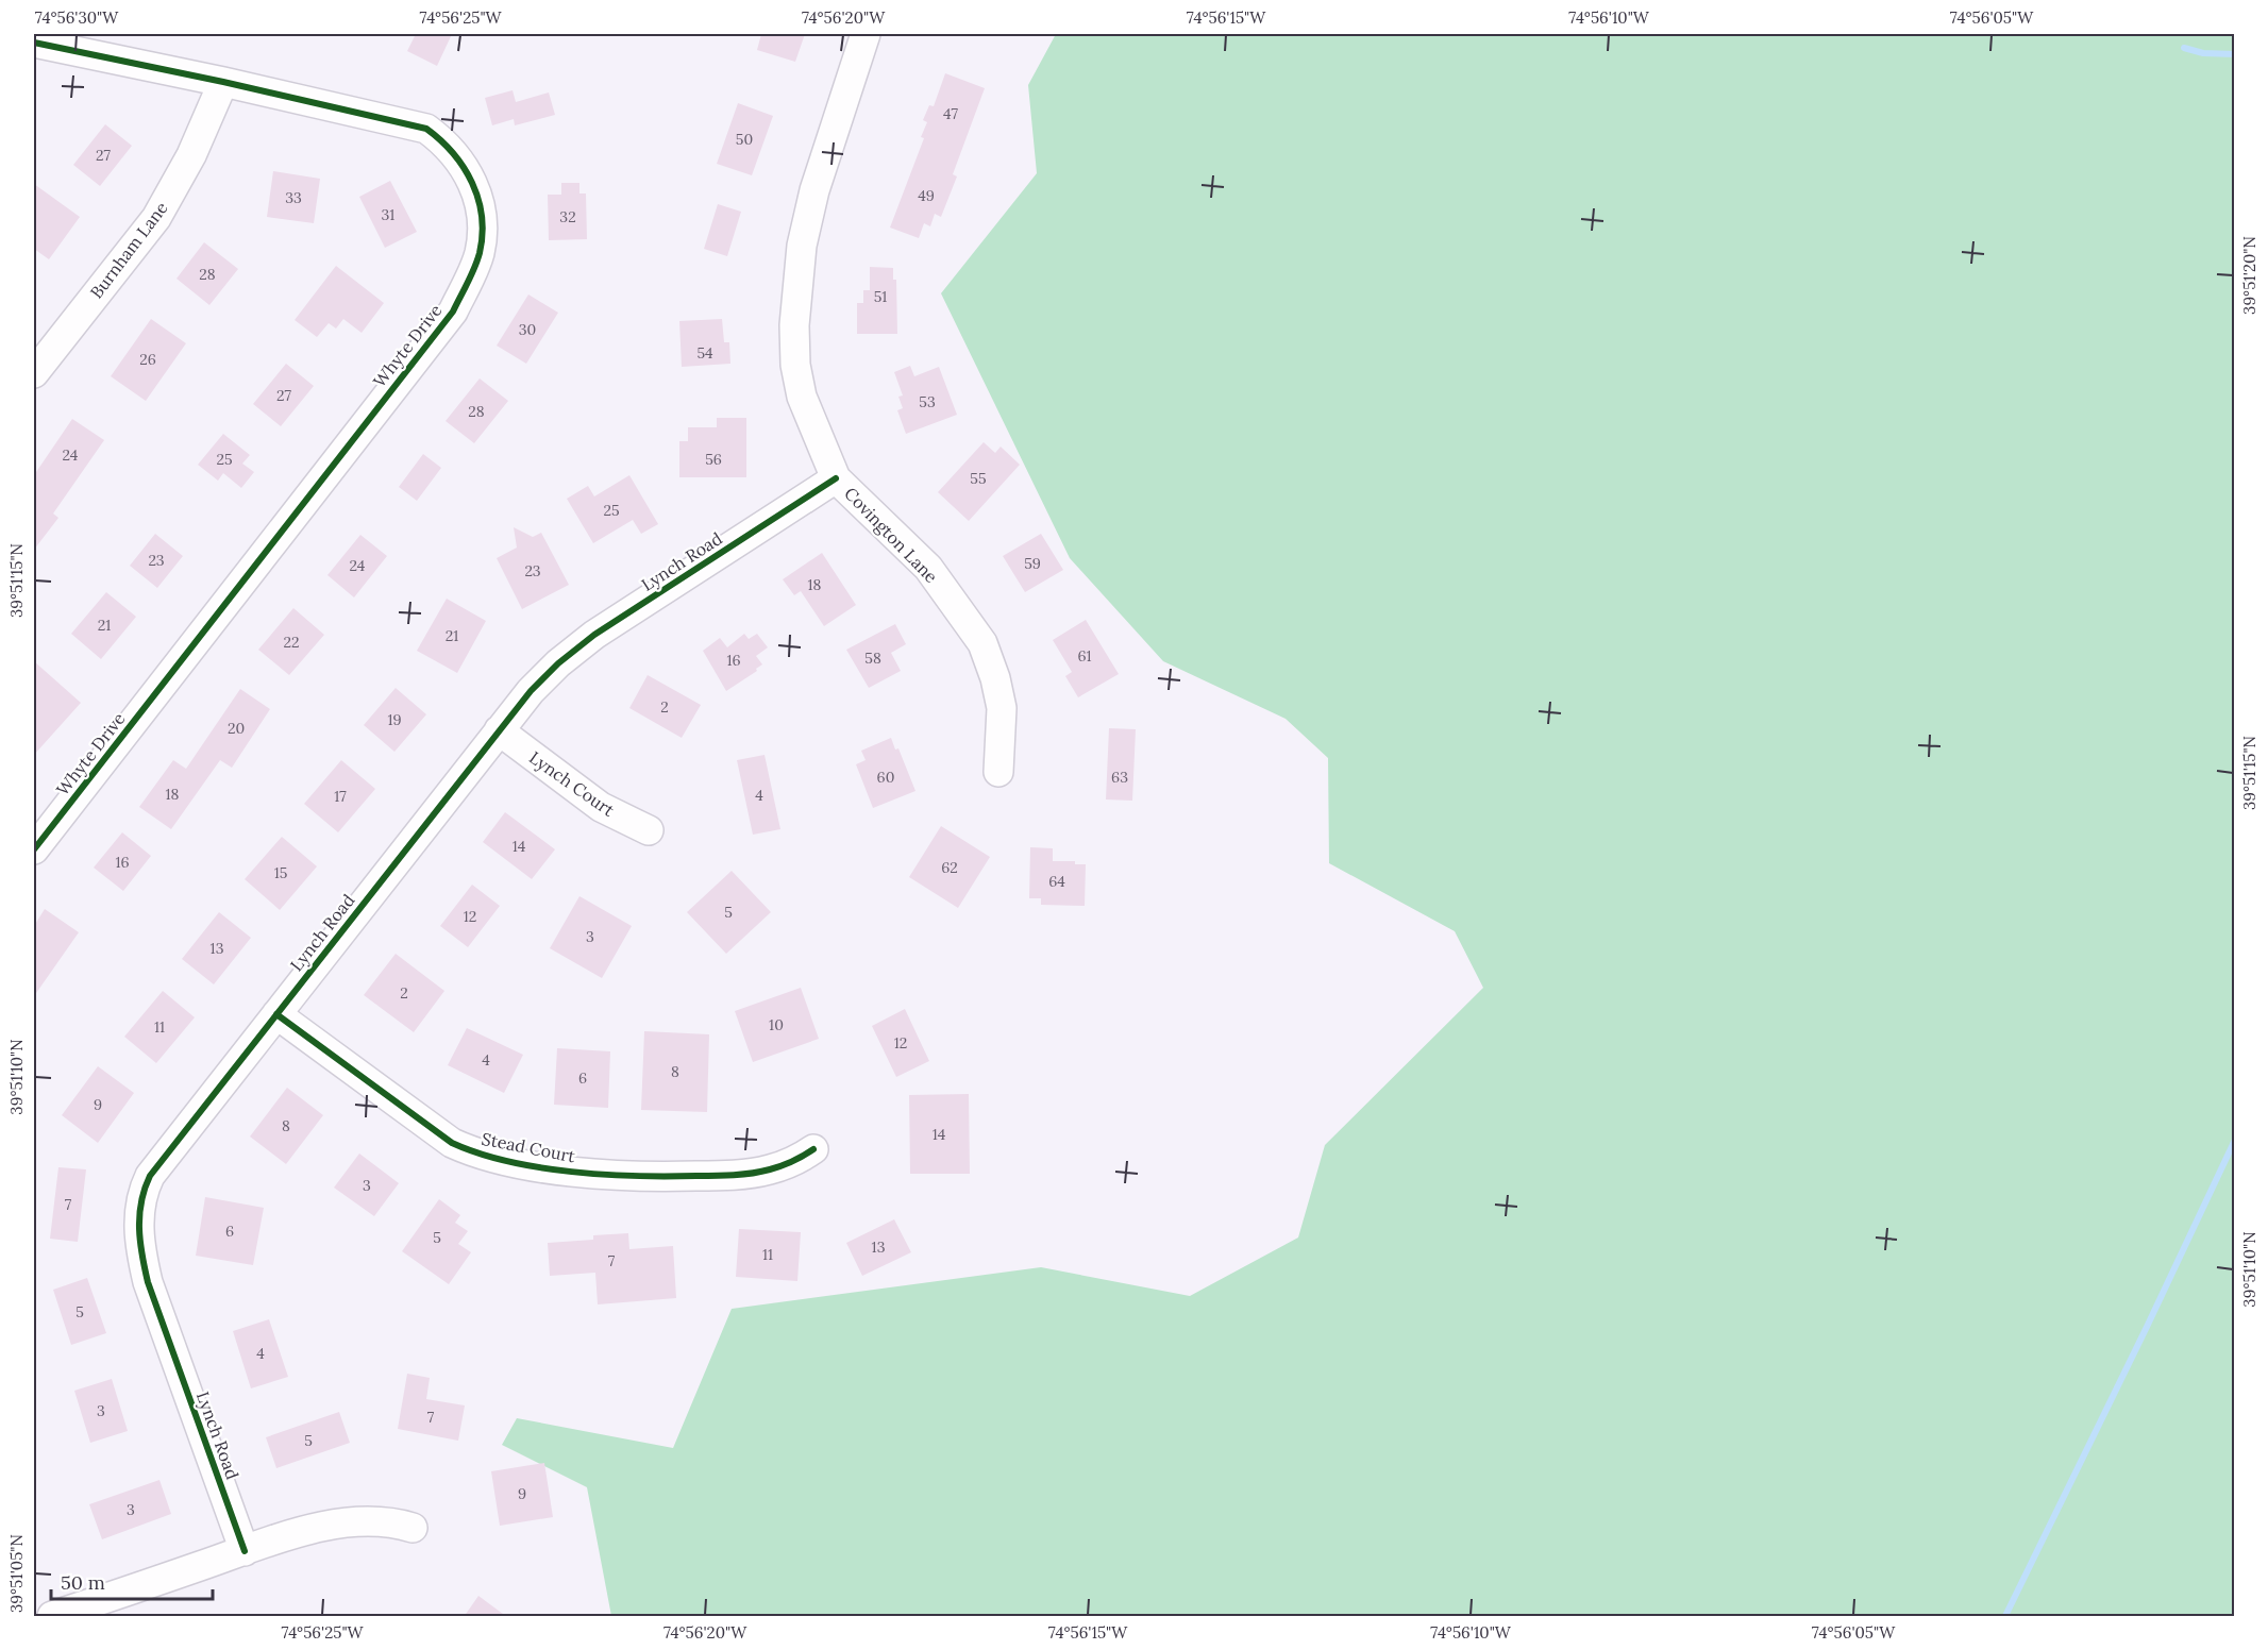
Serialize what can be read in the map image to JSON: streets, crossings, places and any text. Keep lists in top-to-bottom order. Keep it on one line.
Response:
{"streets":{"street":["Burnham Lane","Whyte Drive","Covington Lane","Lynch Road","Lynch Court","Stead Court"]},"crossings":[["Burnham Lane","Whyte Drive"],["Covington Lane","Lynch Road"],["Lynch Road","Lynch Court"],["Lynch Road","Stead Court"]],"house_numbers":["47","50","27","49","33","31","32","28","51","30","54","26","27","53","28","24","25","56","55","25","23","59","24","23","18","21","21","22","61","58","16","2","19","20","60","63","18","4","17","14","16","62","15","64","5","12","3","13","2","10","11","12","4","8","6","9","8","14","3","7","6","5","13","11","7","5","4","3","7","5","9","3"],"scale_bar":"50 m","coordinates":["74°56'30\"W","74°56'25\"W","74°56'20\"W","74°56'15\"W","74°56'10\"W","74°56'05\"W","39°51'20\"N","39°51'15\"N","39°51'10\"N","39°51'05\"N"]}
